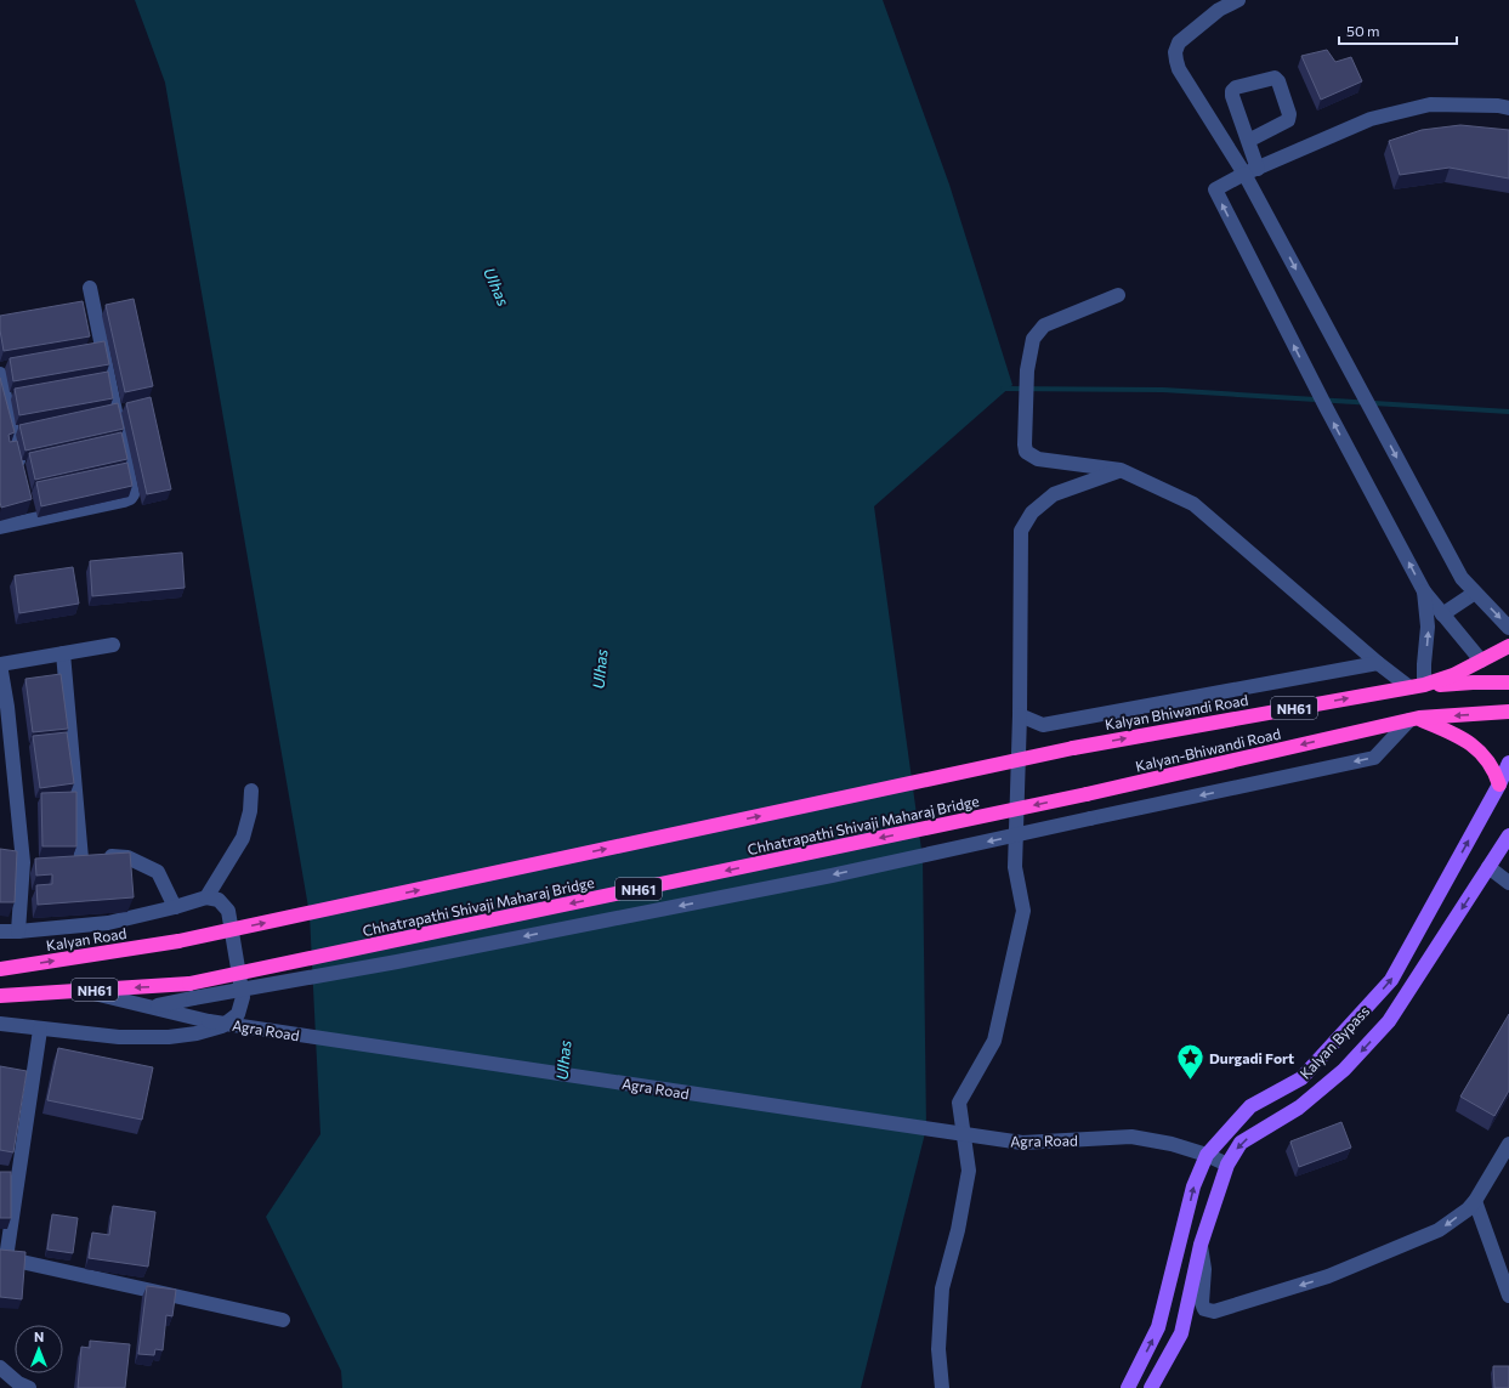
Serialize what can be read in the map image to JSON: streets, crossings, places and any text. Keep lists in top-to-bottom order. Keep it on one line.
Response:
{"streets":{"highway":["NH61","Kalyan Bhiwandi Road","Kalyan-Bhiwandi Road","Chhatrapathi Shivaji Maharaj Bridge","Kalyan Road"],"main road":["Kalyan Bypass"],"street":["Agra Road"]},"crossings":[["NH61","Chhatrapathi Shivaji Maharaj Bridge"],["NH61","Agra Road"],["Kalyan Bhiwandi Road","Chhatrapathi Shivaji Maharaj Bridge"],["Kalyan-Bhiwandi Road","Chhatrapathi Shivaji Maharaj Bridge"],["Chhatrapathi Shivaji Maharaj Bridge","Kalyan Road"],["Agra Road","Kalyan Bypass"]],"one_way":["Kalyan Bhiwandi Road","Kalyan-Bhiwandi Road"],"water":["Ulhas"],"places":{"place":["Durgadi Fort"]},"scale_bar":"50 m","north":"top"}
